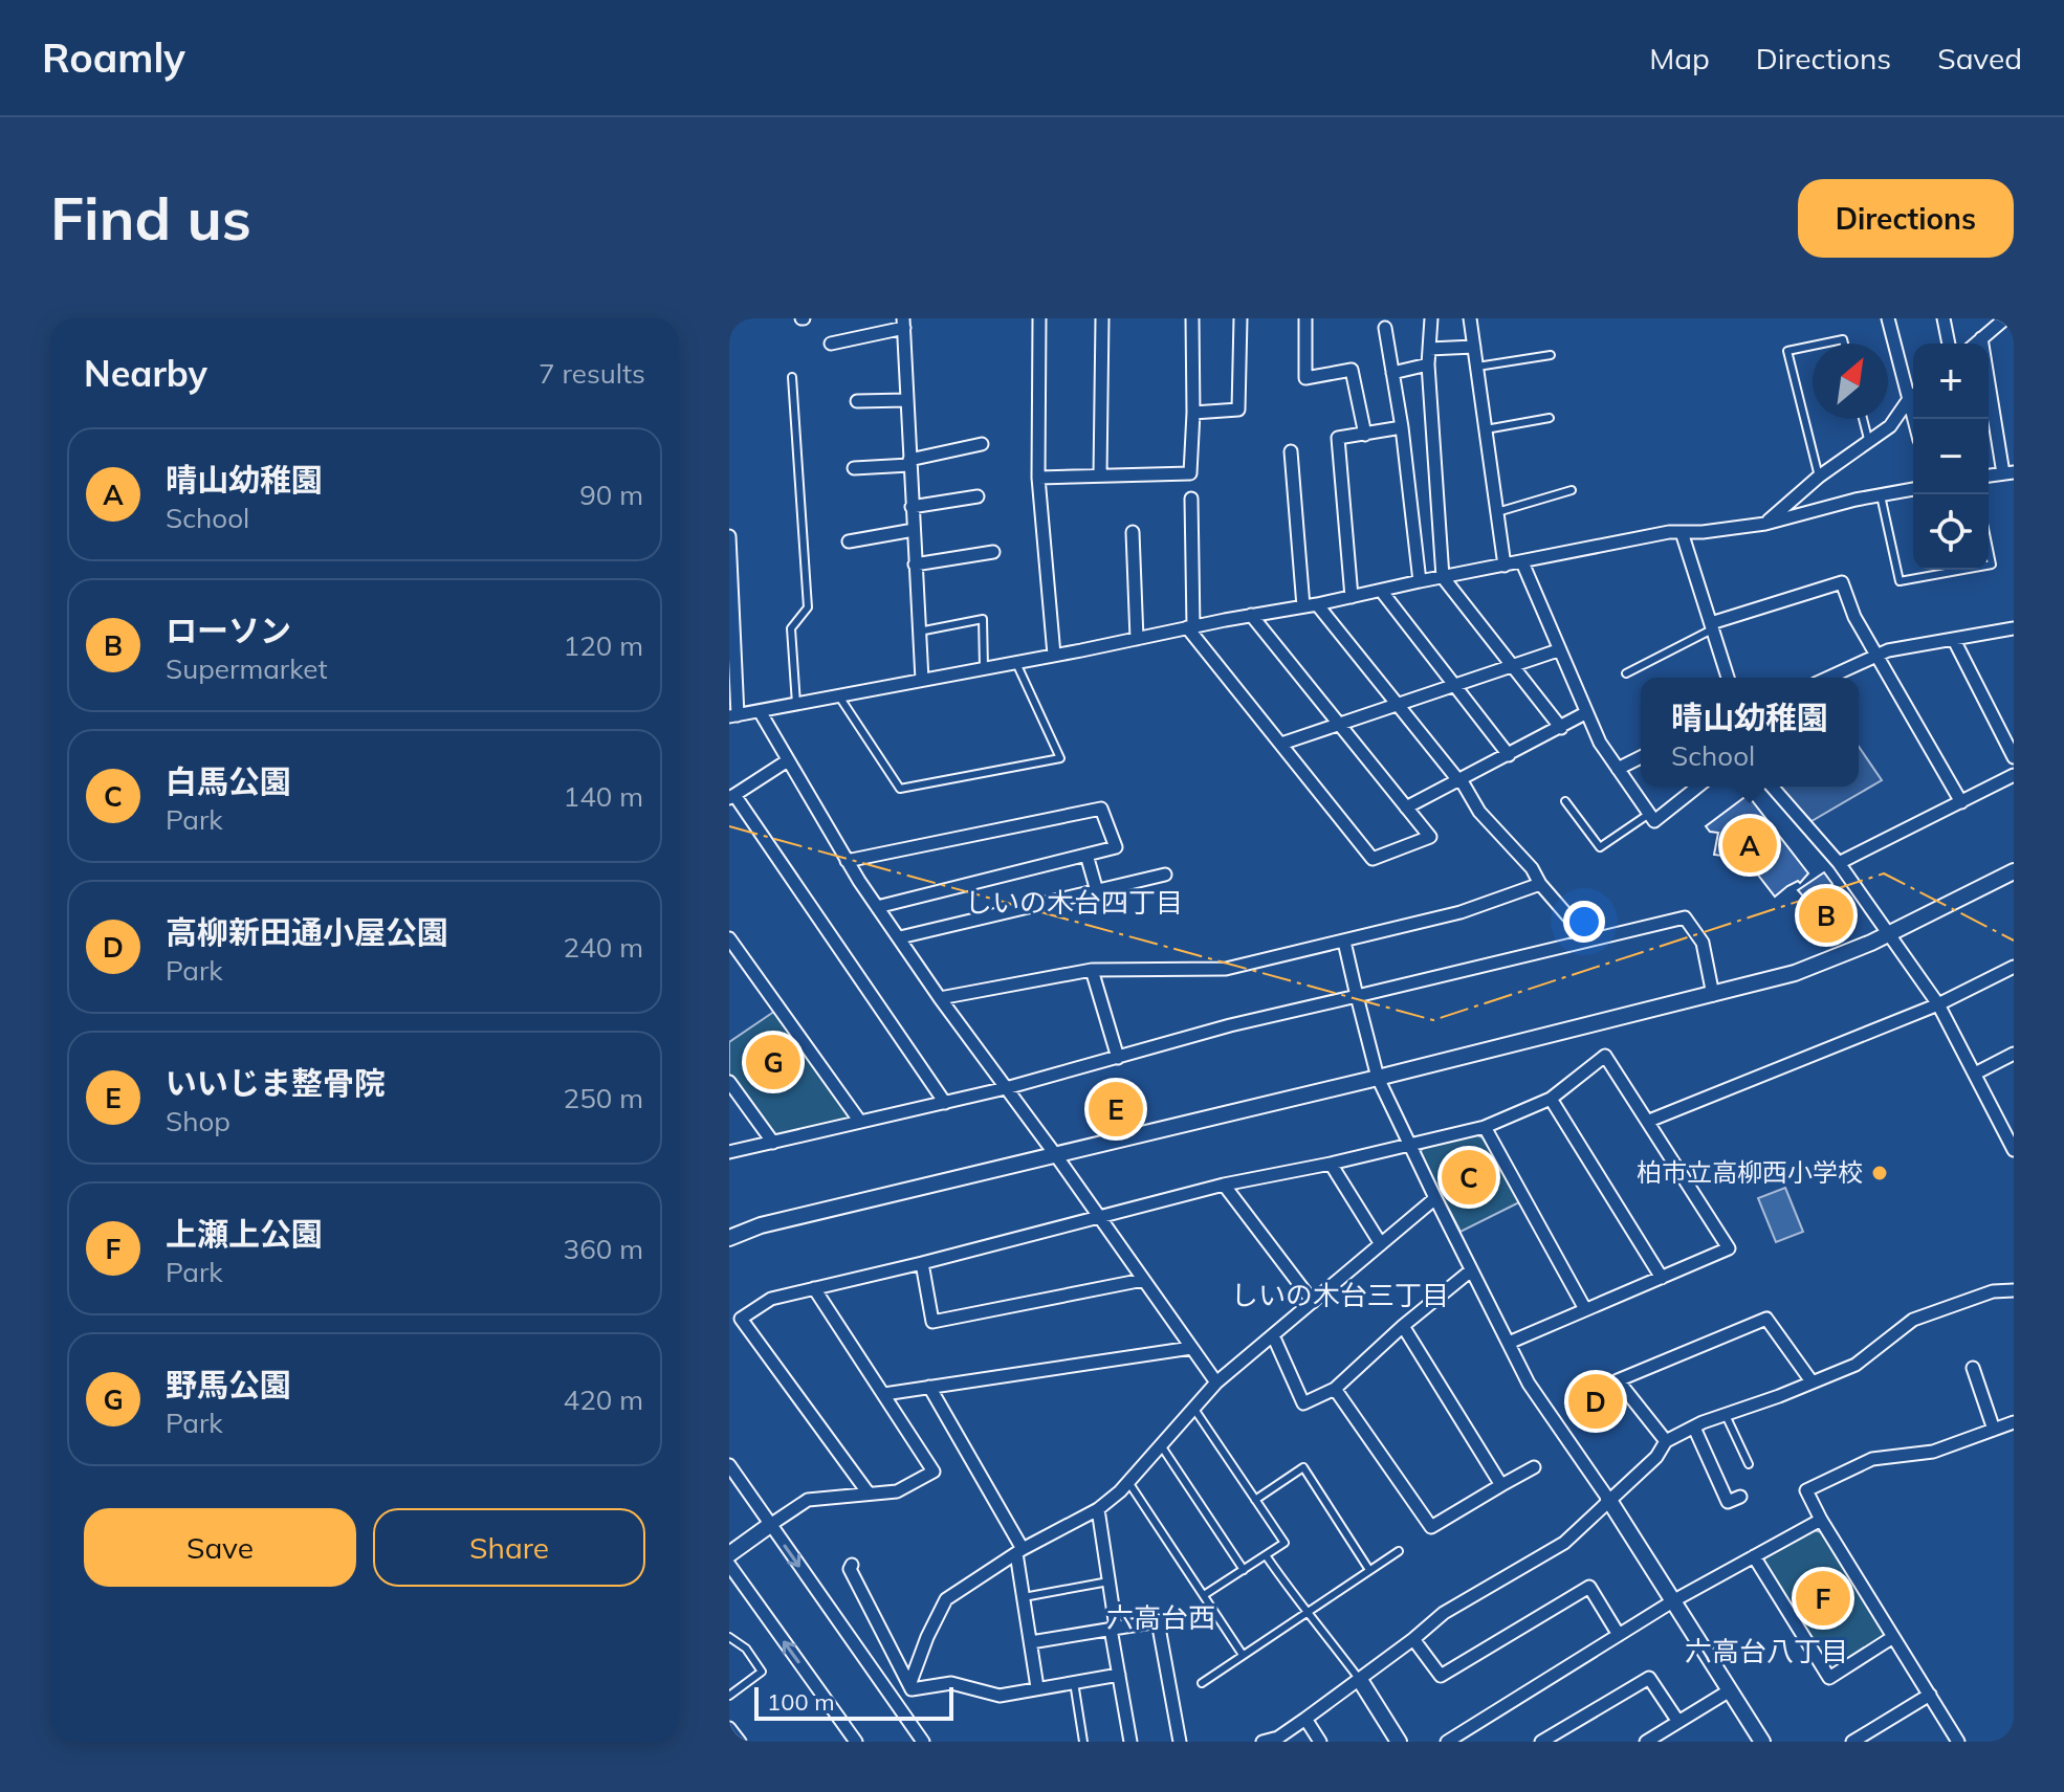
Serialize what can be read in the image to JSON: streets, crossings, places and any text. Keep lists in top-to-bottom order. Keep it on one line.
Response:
{"districts":["しいの木台四丁目","しいの木台三丁目","六高台西","六高台八丁目"],"places":["柏市立高柳西小学校"],"scale_bar":"100 m","north":"top right","page":{"header":"Roamly","nav":["Map","Directions","Saved"],"buttons":["Directions",["Save","Share"]],"title":"Find us","heading":["Nearby","7 results"],"map_buttons":["+","−"],"list":[{"mark":"A","name":"晴山幼稚園","note":"School","value":"90 m"},{"mark":"B","name":"ローソン","note":"Supermarket","value":"120 m"},{"mark":"C","name":"白馬公園","note":"Park","value":"140 m"},{"mark":"D","name":"高柳新田通小屋公園","note":"Park","value":"240 m"},{"mark":"E","name":"いいじま整骨院","note":"Shop","value":"250 m"},{"mark":"F","name":"上瀬上公園","note":"Park","value":"360 m"},{"mark":"G","name":"野馬公園","note":"Park","value":"420 m"}],"popup":["晴山幼稚園","School"],"pins":["A","B","G","E","C","D","F"],"scale":"100 m"}}
